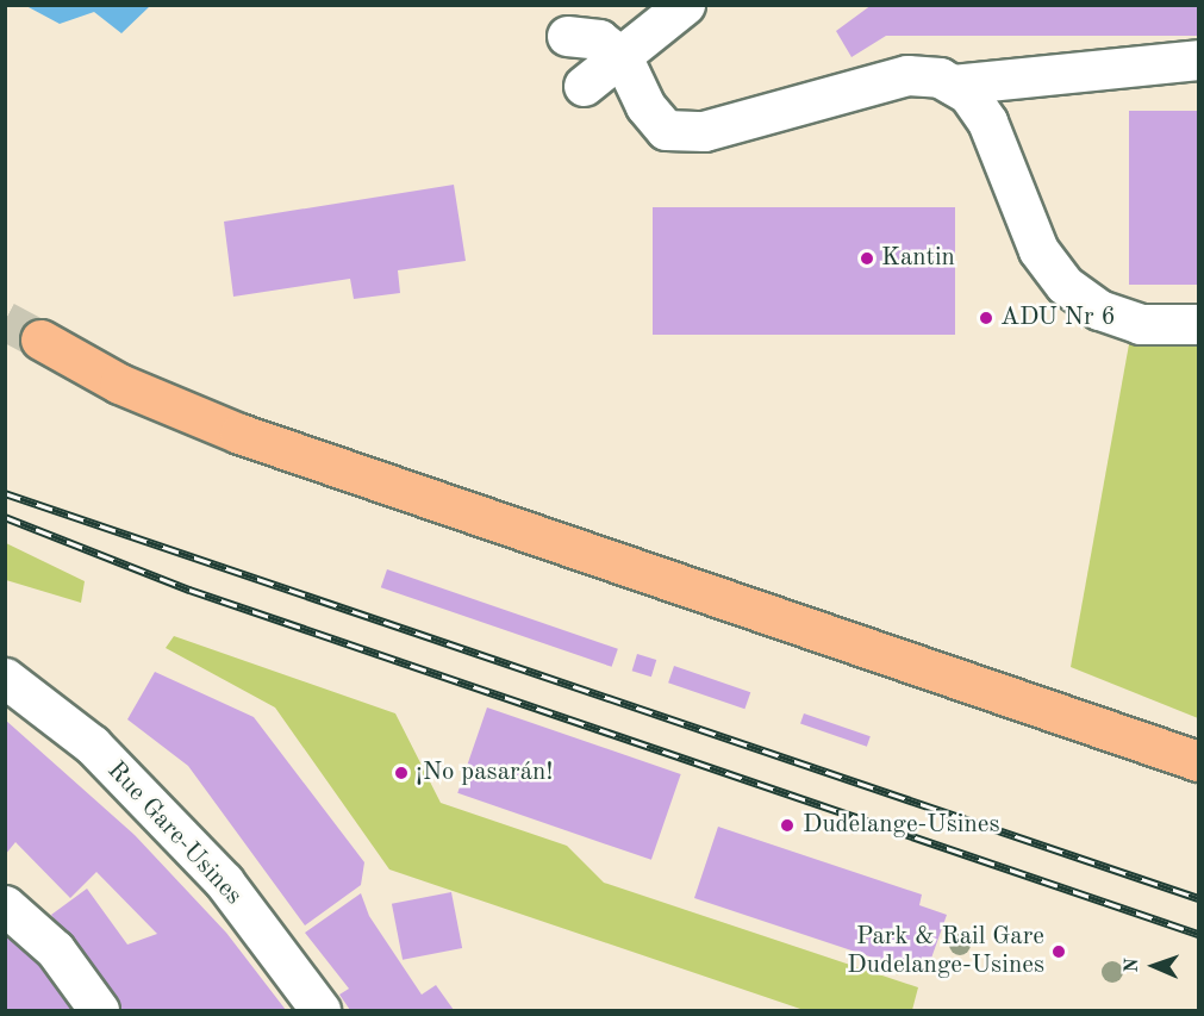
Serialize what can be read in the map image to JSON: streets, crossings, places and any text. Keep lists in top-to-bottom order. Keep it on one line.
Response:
{"streets":{"street":["Rue Gare-Usines"]},"places":["Kantin","ADU Nr 6","¡No pasarán!","Dudelange-Usines","Park & Rail Gare Dudelange-Usines"],"north":"left"}
